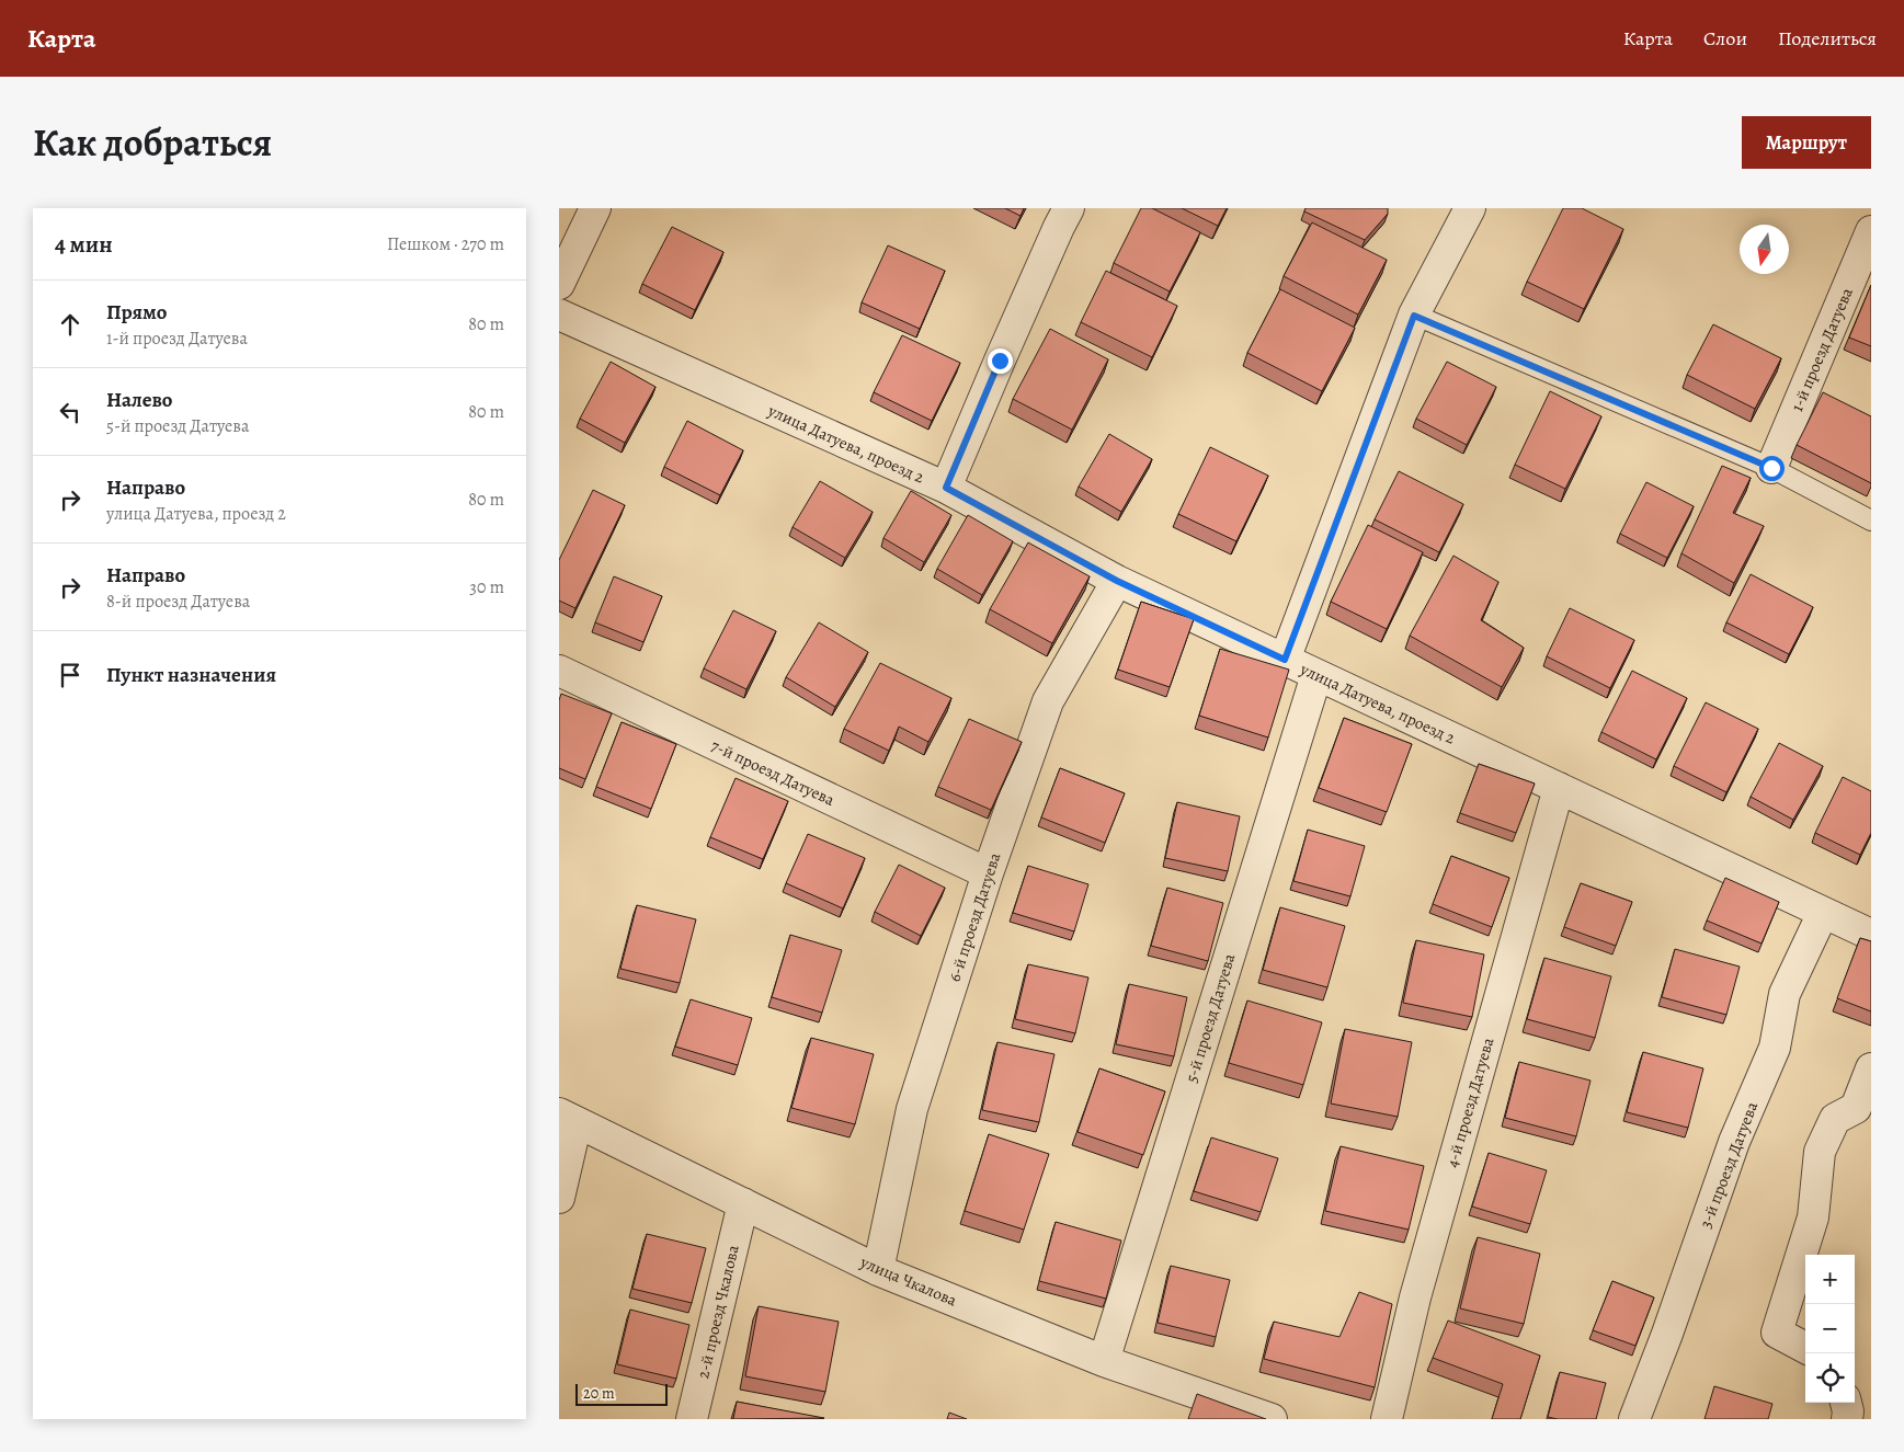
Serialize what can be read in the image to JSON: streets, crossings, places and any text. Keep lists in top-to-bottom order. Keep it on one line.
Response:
{"streets":{"street":["1-й проезд Датуева","улица Датуева, проезд 2","7-й проезд Датуева","6-й проезд Датуева","5-й проезд Датуева","4-й проезд Датуева","3-й проезд Датуева","улица Чкалова","2-й проезд Чкалова"]},"crossings":[["улица Датуева, проезд 2","6-й проезд Датуева"],["улица Датуева, проезд 2","5-й проезд Датуева"],["улица Датуева, проезд 2","4-й проезд Датуева"],["улица Датуева, проезд 2","3-й проезд Датуева"],["7-й проезд Датуева","6-й проезд Датуева"],["6-й проезд Датуева","улица Чкалова"],["5-й проезд Датуева","улица Чкалова"],["улица Чкалова","2-й проезд Чкалова"]],"scale_bar":"20 m","north":"bottom","page":{"header":"Карта","nav":["Карта","Слои","Поделиться"],"title":"Как добраться","buttons":"Маршрут","heading":["4 мин","Пешком · 270 m"],"list":[["Прямо","1-й проезд Датуева","80 m"],["Налево","5-й проезд Датуева","80 m"],["Направо","улица Датуева, проезд 2","80 m"],["Направо","8-й проезд Датуева","30 m"],"Пункт назначения"],"map_buttons":["+","−"],"scale":"20 m"}}
